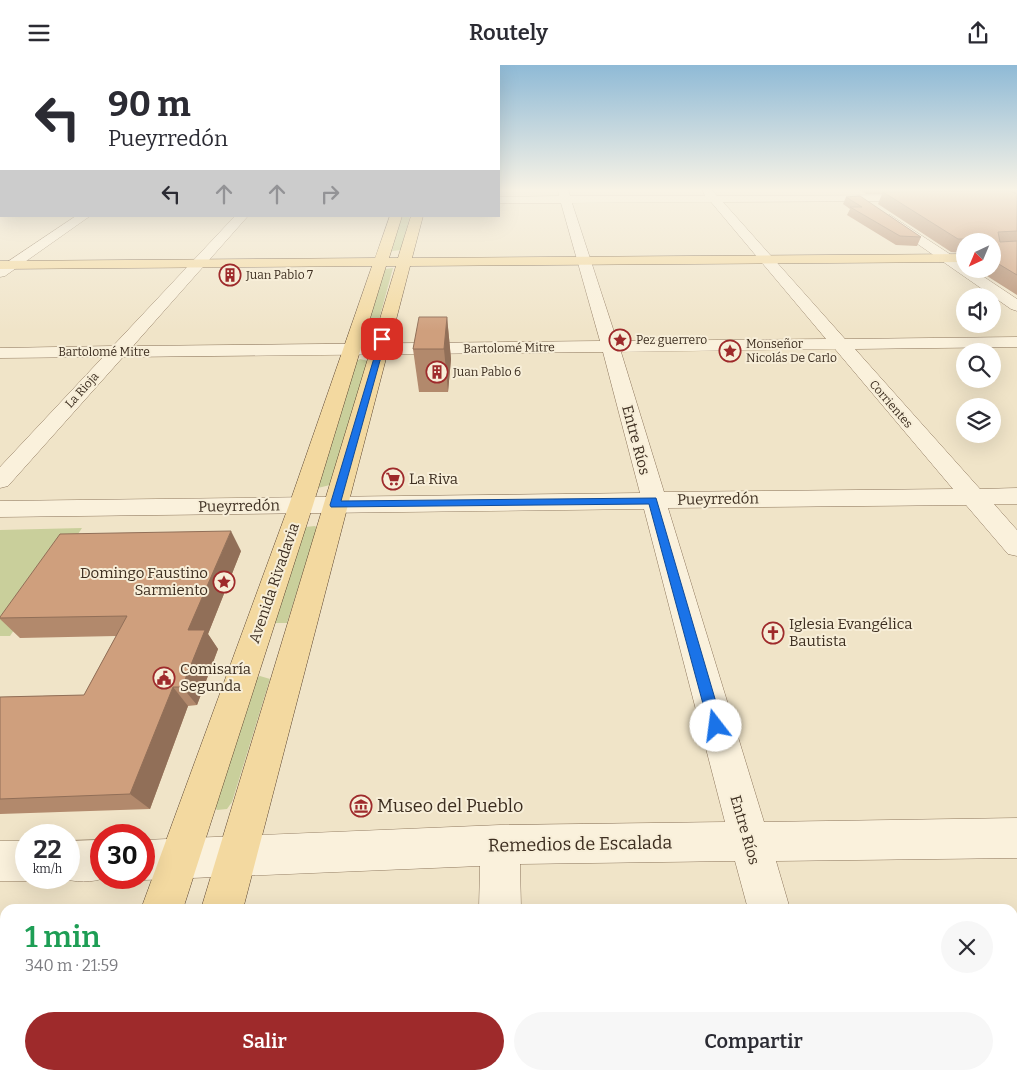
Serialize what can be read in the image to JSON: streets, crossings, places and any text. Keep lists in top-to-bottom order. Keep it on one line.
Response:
{"streets":{"main road":["Avenida Rivadavia"],"street":["Bartolomé Mitre","La Rioja","Corrientes","Entre Ríos","Pueyrredón","Remedios de Escalada"]},"crossings":[["Bartolomé Mitre","La Rioja"],["Bartolomé Mitre","Corrientes"],["Bartolomé Mitre","Entre Ríos"],["Bartolomé Mitre","Avenida Rivadavia"],["Corrientes","Pueyrredón"],["Entre Ríos","Pueyrredón"],["Entre Ríos","Remedios de Escalada"],["Pueyrredón","Avenida Rivadavia"],["Avenida Rivadavia","Remedios de Escalada"]],"places":{"building":["Juan Pablo 7","Juan Pablo 6"],"place":["Pez guerrero","Monseñor Nicolás De Carlo","Domingo Faustino Sarmiento"],"supermarket":["La Riva"],"church":["Iglesia Evangélica Bautista"],"public building":["Comisaría Segunda"],"museum":["Museo del Pueblo"]},"north":"bottom left","page":{"header":"Routely","turn":["90 m","Pueyrredón"],"speed":"22 km/h","limit":"30","heading":["1 min","340 m · 21:59"],"buttons":["Salir","Compartir"]}}
